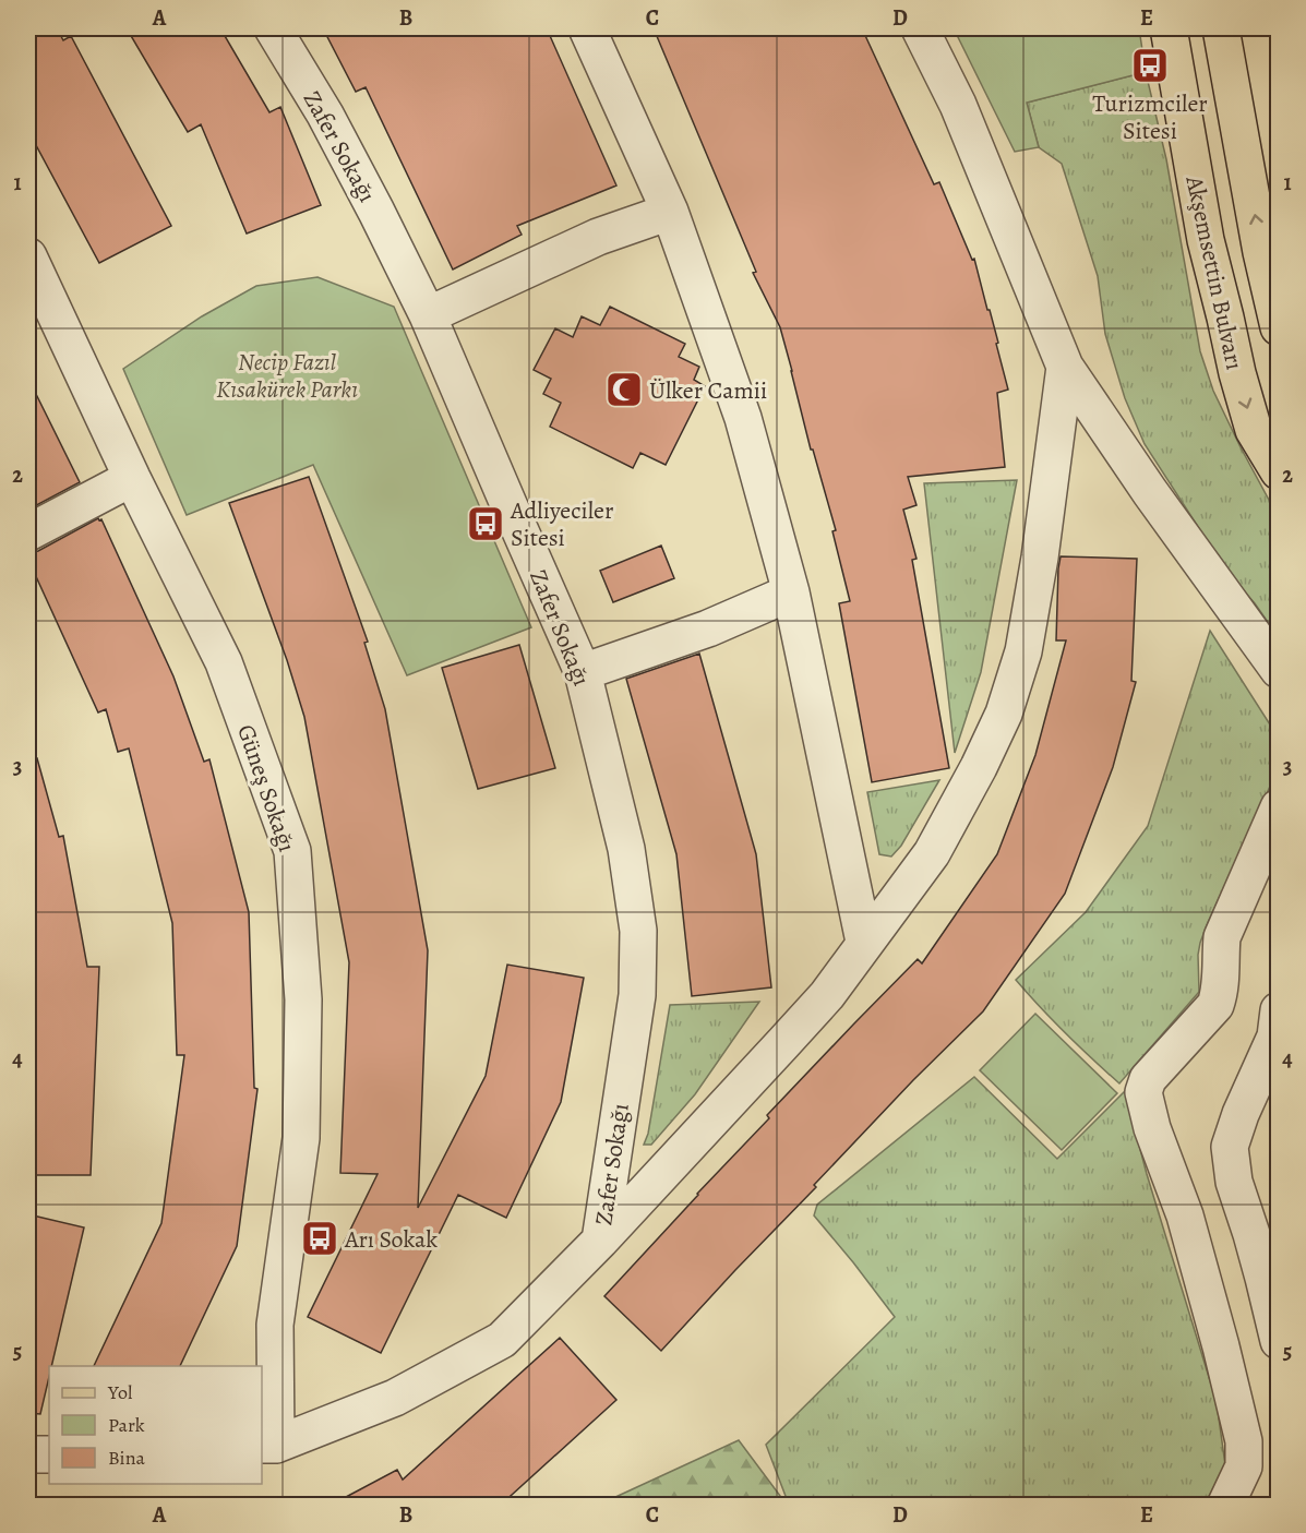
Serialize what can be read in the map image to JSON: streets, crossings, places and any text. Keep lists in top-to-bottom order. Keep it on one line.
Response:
{"streets":{"main road":["Akşemsettin Bulvarı"],"street":["Zafer Sokağı","Güneş Sokağı"]},"parks":["Necip Fazıl Kısakürek Parkı"],"places":{"bus stop":["Turizmciler Sitesi","Adliyeciler Sitesi","Arı Sokak"],"mosque":["Ülker Camii"]},"legend":["Yol","Park","Bina"],"grid":{"columns":["A","B","C","D","E"],"rows":["1","2","3","4","5"]}}
